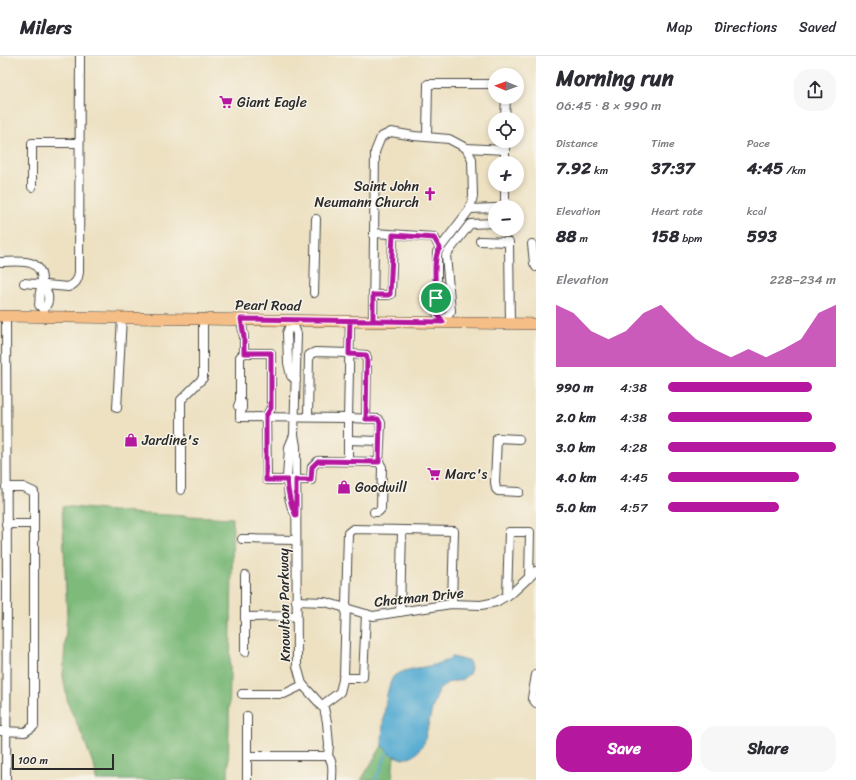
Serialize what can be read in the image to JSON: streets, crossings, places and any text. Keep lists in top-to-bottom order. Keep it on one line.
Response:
{"streets":{"main road":["Pearl Road"],"street":["Chatman Drive","Knowlton Parkway"]},"crossings":[["Pearl Road","Knowlton Parkway"],["Chatman Drive","Knowlton Parkway"]],"places":{"supermarket":["Giant Eagle","Marc's"],"church":["Saint John Neumann Church"],"shop":["Jardine's","Goodwill"]},"scale_bar":"100 m","north":"left","page":{"header":"Milers","nav":["Map","Directions","Saved"],"heading":["Morning run","06:45 · 8 × 990 m"],"map_buttons":["+","−"],"stats":[["Distance","7.92 km"],["Time","37:37"],["Pace","4:45 /km"],["Elevation","88 m"],["Heart rate","158 bpm"],["kcal","593"]],"chart":["Elevation","228–234 m"],"list":[{"name":"990 m","note":"4:38"},{"name":"2.0 km","note":"4:38"},{"name":"3.0 km","note":"4:28"},{"name":"4.0 km","note":"4:45"},{"name":"5.0 km","note":"4:57"}],"buttons":["Save","Share"],"scale":"100 m"}}
